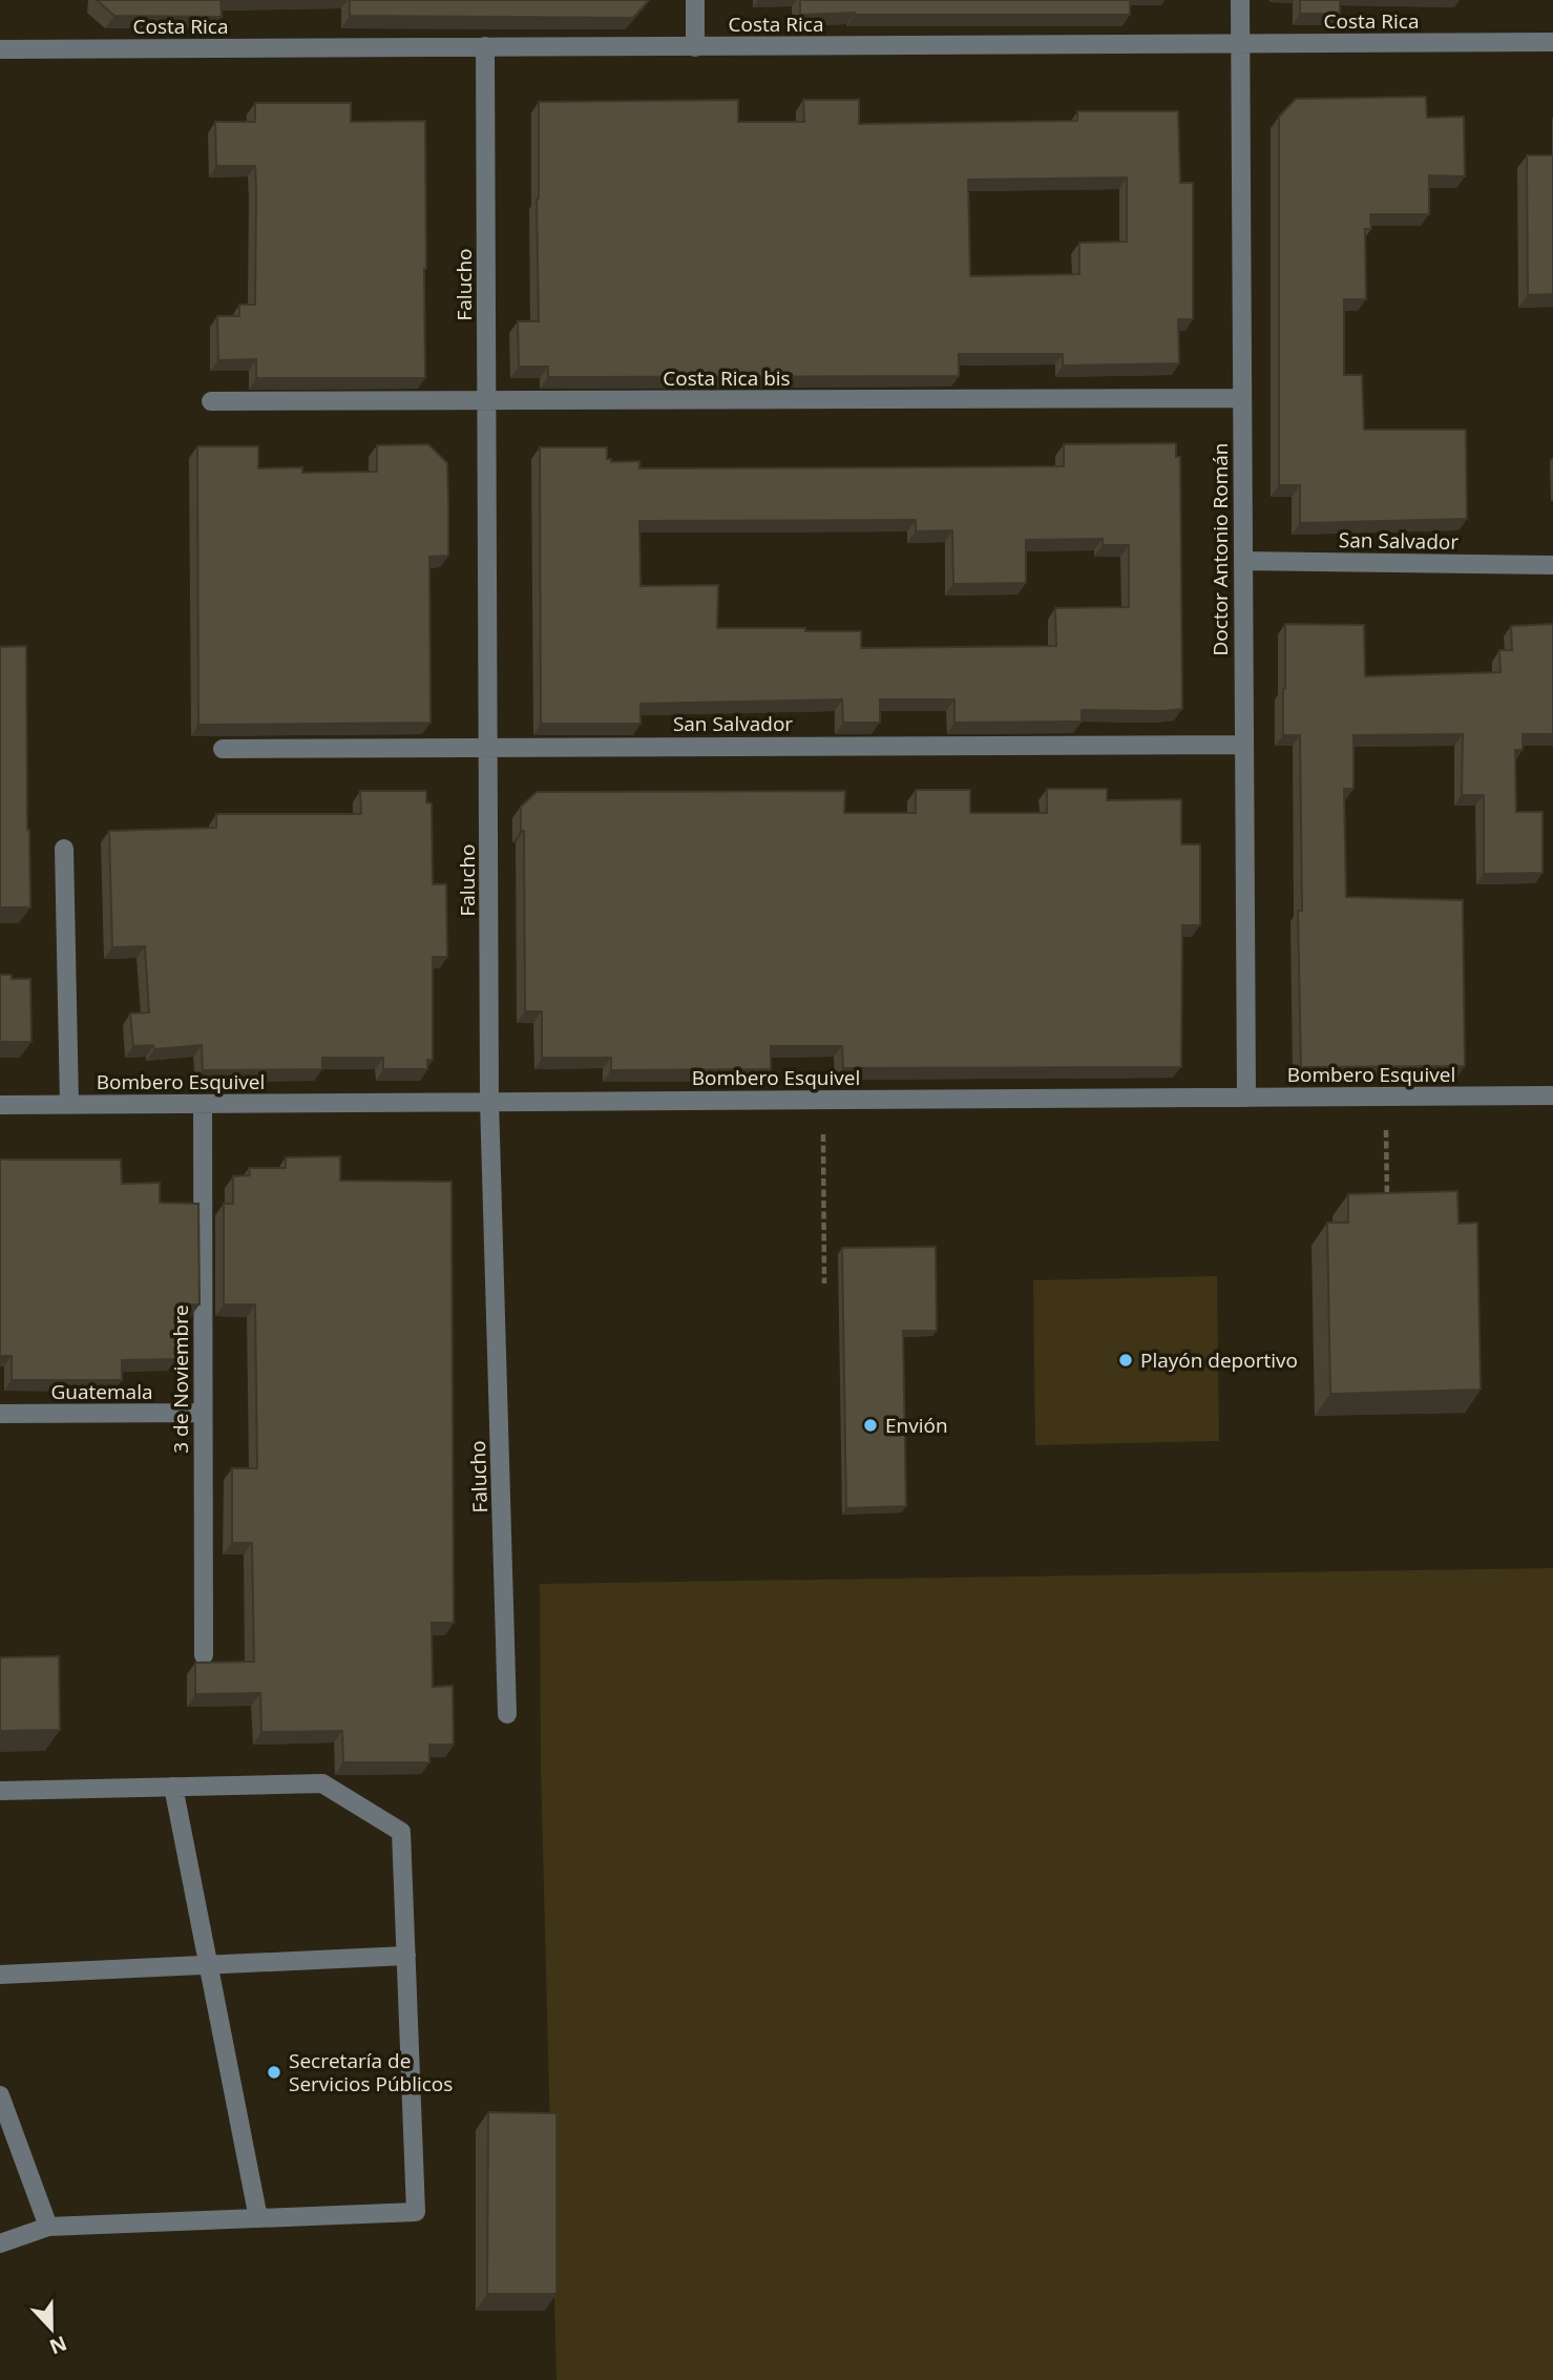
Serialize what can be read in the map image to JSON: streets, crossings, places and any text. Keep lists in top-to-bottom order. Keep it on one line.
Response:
{"streets":{"street":["Costa Rica","Falucho","Costa Rica bis","San Salvador","Doctor Antonio Román","Bombero Esquivel","3 de Noviembre","Guatemala"]},"crossings":[["Costa Rica","Falucho"],["Costa Rica","Doctor Antonio Román"],["Falucho","Costa Rica bis"],["Falucho","San Salvador"],["Falucho","Bombero Esquivel"],["Costa Rica bis","Doctor Antonio Román"],["San Salvador","Doctor Antonio Román"],["Doctor Antonio Román","Bombero Esquivel"],["Bombero Esquivel","3 de Noviembre"],["3 de Noviembre","Guatemala"]],"places":["Playón deportivo","Envión","Secretaría de Servicios Públicos"],"north":"bottom"}
